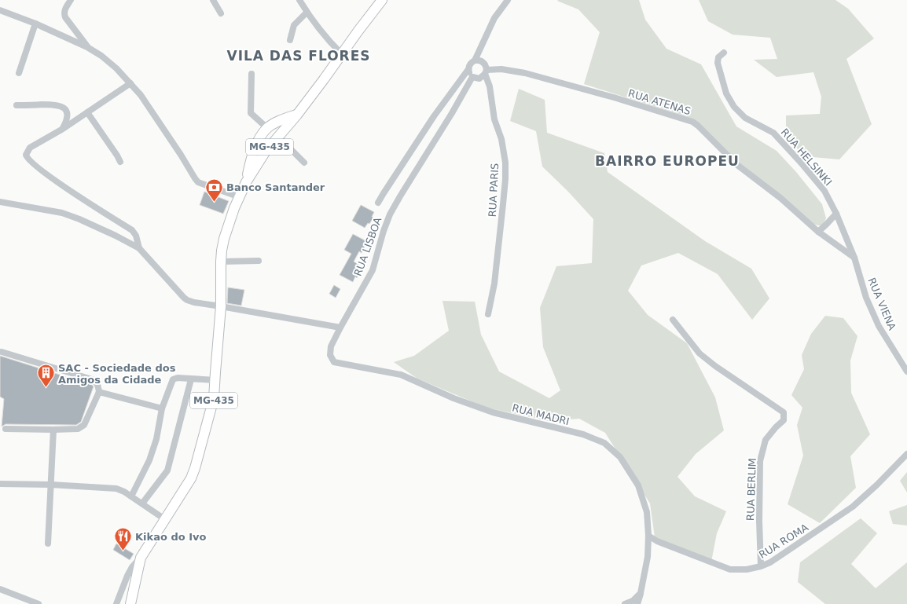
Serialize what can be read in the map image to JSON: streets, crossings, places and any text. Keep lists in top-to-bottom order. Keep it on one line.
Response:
{"streets":{"main road":["MG-435"],"street":["RUA ATENAS","RUA HELSINKI","RUA PARIS","RUA LISBOA","RUA VIENA","RUA MADRI","RUA BERLIM","RUA ROMA"]},"crossings":[["RUA ATENAS","RUA HELSINKI"],["RUA ATENAS","RUA PARIS"],["RUA ATENAS","RUA LISBOA"],["RUA ATENAS","RUA VIENA"],["RUA HELSINKI","RUA VIENA"],["RUA PARIS","RUA LISBOA"],["RUA LISBOA","RUA MADRI"],["RUA MADRI","RUA ROMA"],["RUA BERLIM","RUA ROMA"]],"districts":["VILA DAS FLORES","BAIRRO EUROPEU"],"places":{"bank":["Banco Santander"],"building":["SAC - Sociedade dos Amigos da Cidade"],"restaurant":["Kikao do Ivo"]}}
